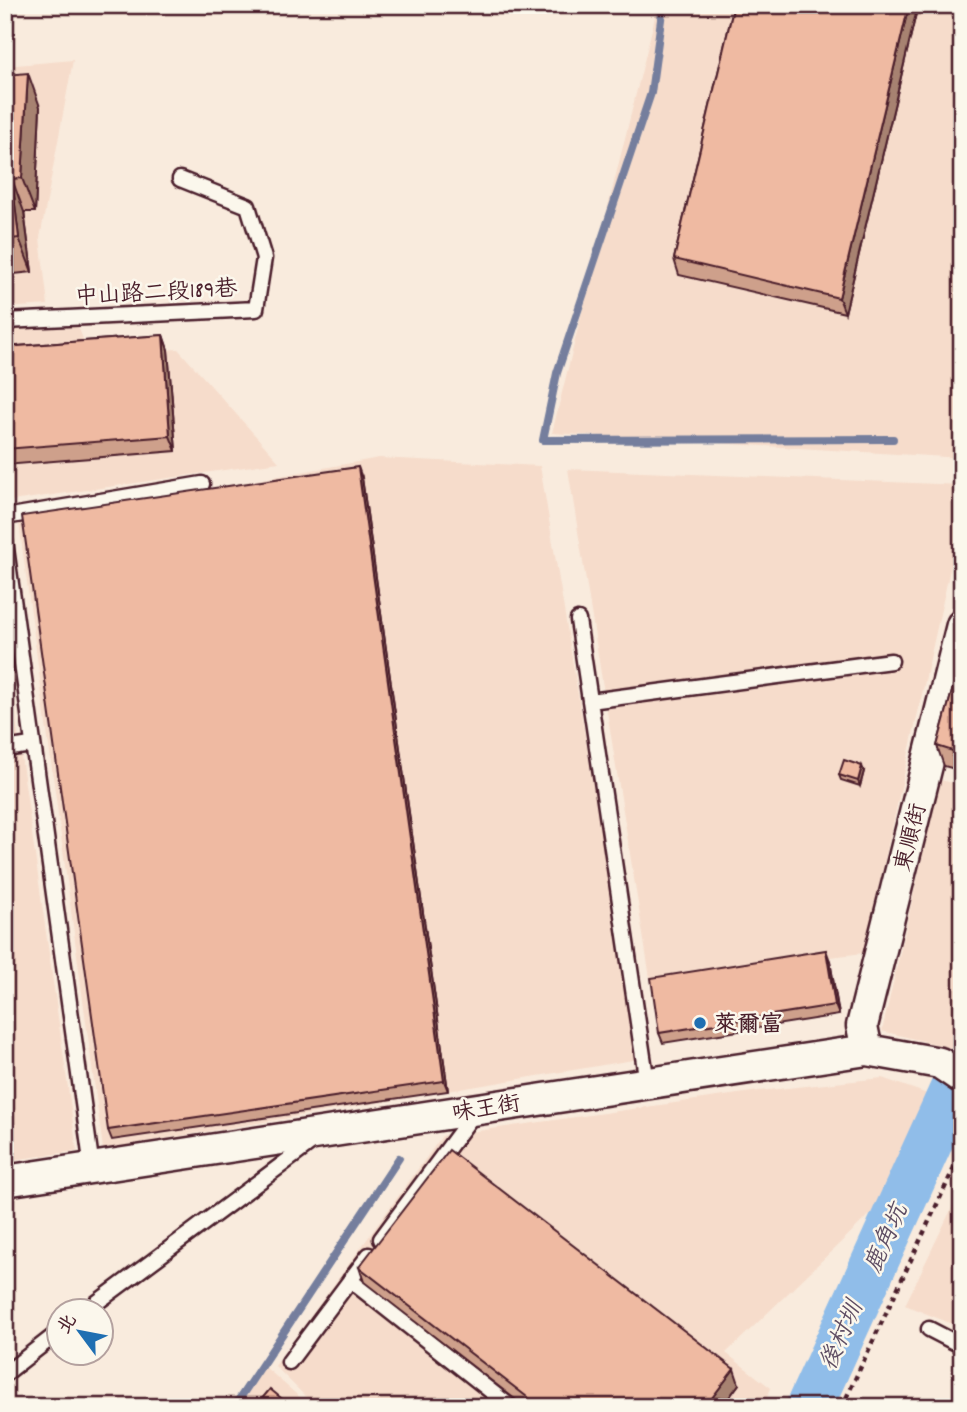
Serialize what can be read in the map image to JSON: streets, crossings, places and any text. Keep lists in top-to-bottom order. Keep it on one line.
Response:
{"streets":{"street":["東順街","味王街"],"lane":["中山路二段189巷"]},"crossings":[["東順街","味王街"]],"water":["鹿角坑","後村圳"],"places":["萊爾富"],"north":"top left"}
